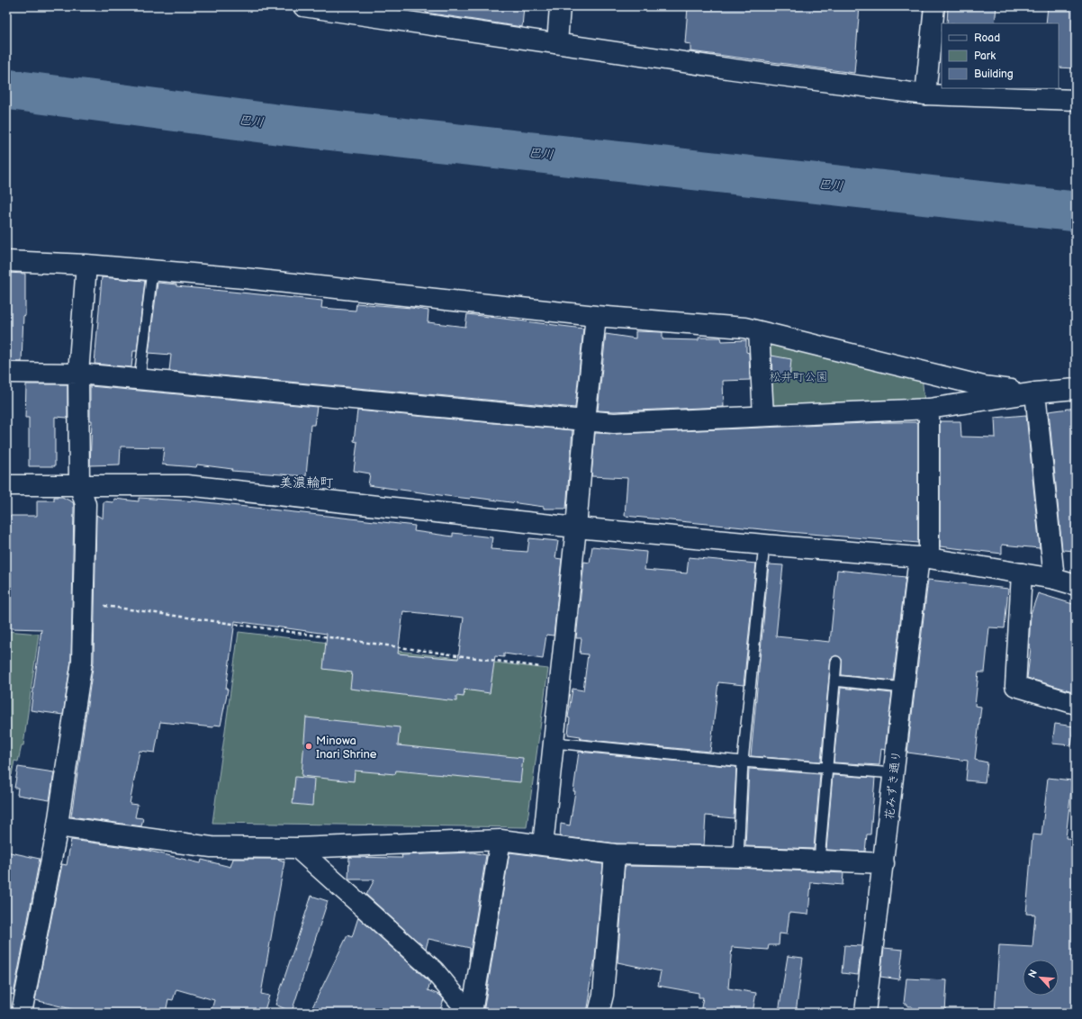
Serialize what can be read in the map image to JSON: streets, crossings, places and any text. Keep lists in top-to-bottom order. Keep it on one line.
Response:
{"streets":{"street":["花みずき通り"]},"districts":["美濃輪町"],"water":["巴川"],"parks":["松井町公園"],"places":["Minowa Inari Shrine"],"legend":["Road","Park","Building"],"north":"top left"}
